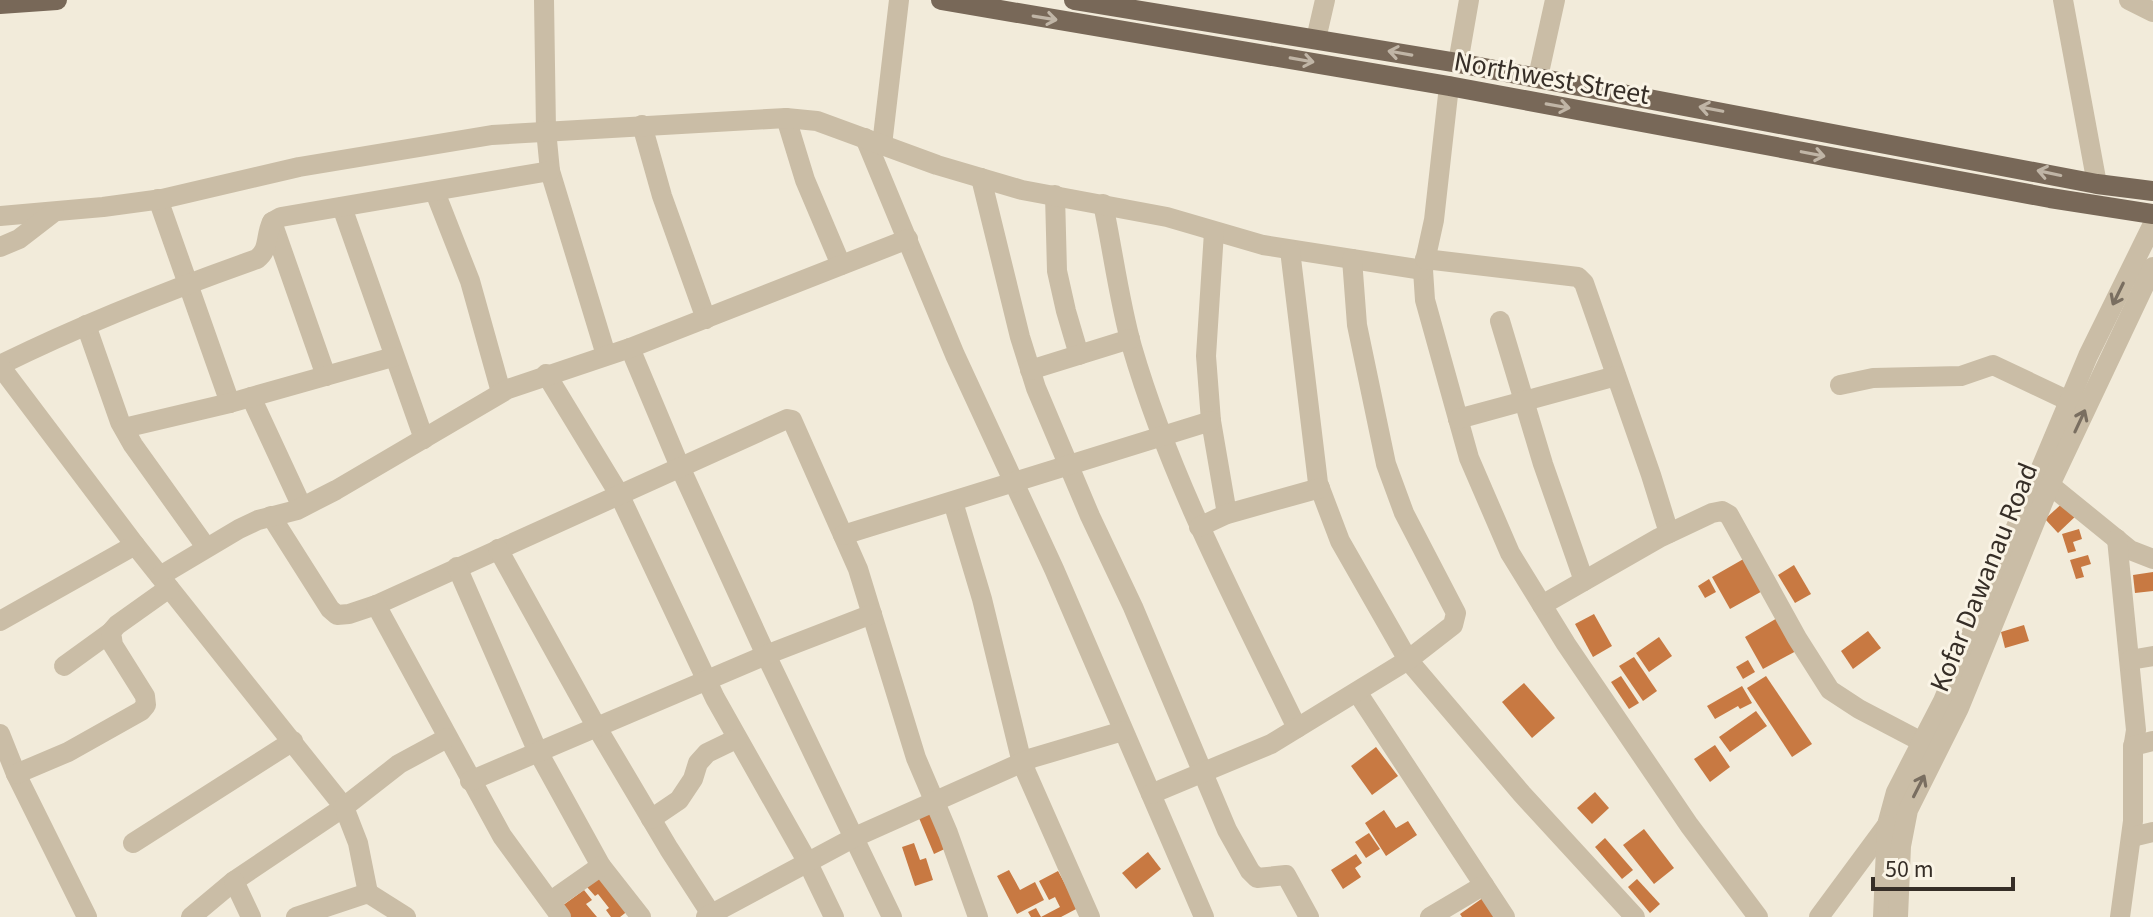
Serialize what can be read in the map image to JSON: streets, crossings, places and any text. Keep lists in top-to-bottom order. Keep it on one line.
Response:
{"streets":{"main road":["Northwest Street"],"street":["Kofar Dawanau Road"]},"scale_bar":"50 m"}
